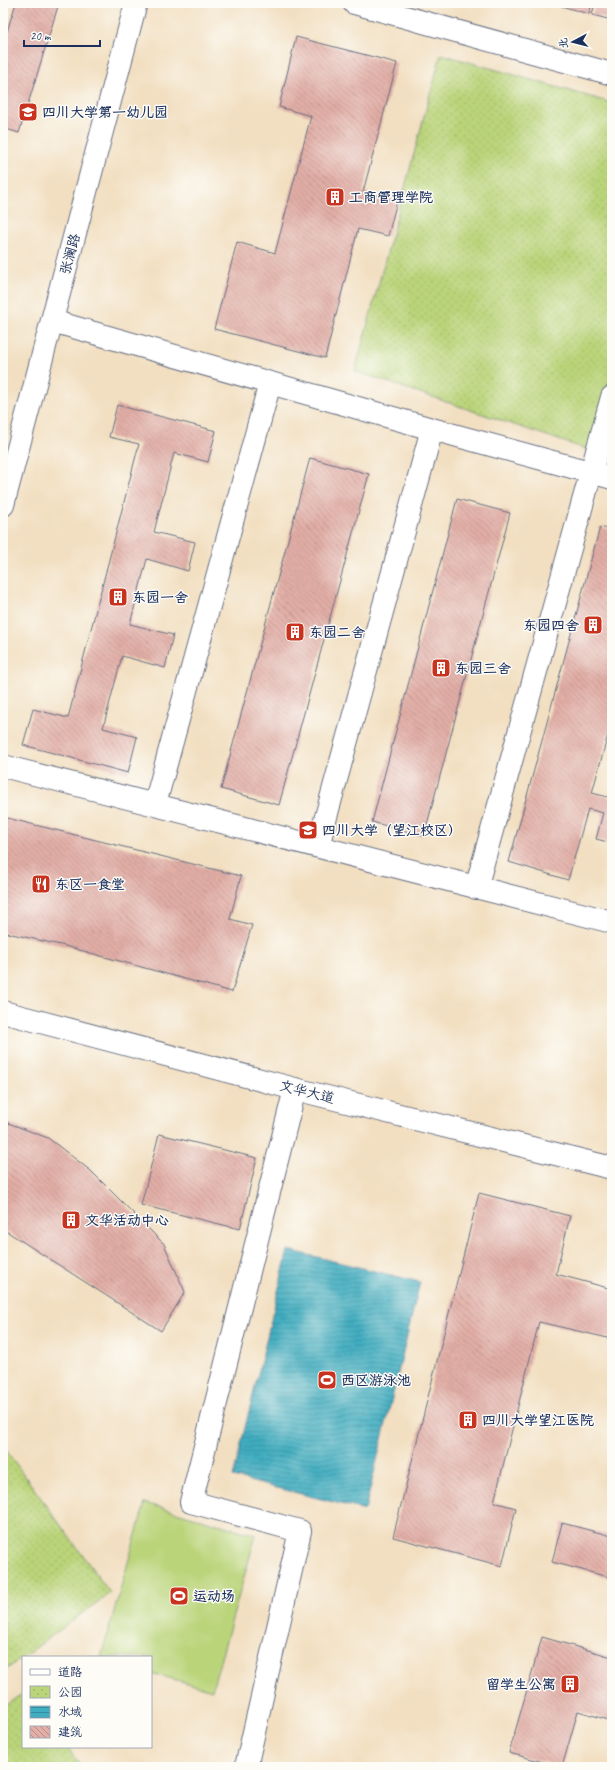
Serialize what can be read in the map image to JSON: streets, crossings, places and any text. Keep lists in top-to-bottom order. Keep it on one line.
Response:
{"streets":{"street":["张澜路","文华大道"]},"places":{"school or university":["四川大学第一幼儿园","四川大学（望江校区）"],"building":["工商管理学院","东园一舍","东园四舍","东园二舍","东园三舍","文华活动中心","四川大学望江医院","留学生公寓"],"restaurant":["东区一食堂"],"sports":["西区游泳池","运动场"]},"legend":["道路","公园","水域","建筑"],"scale_bar":"20 m","north":"left"}
